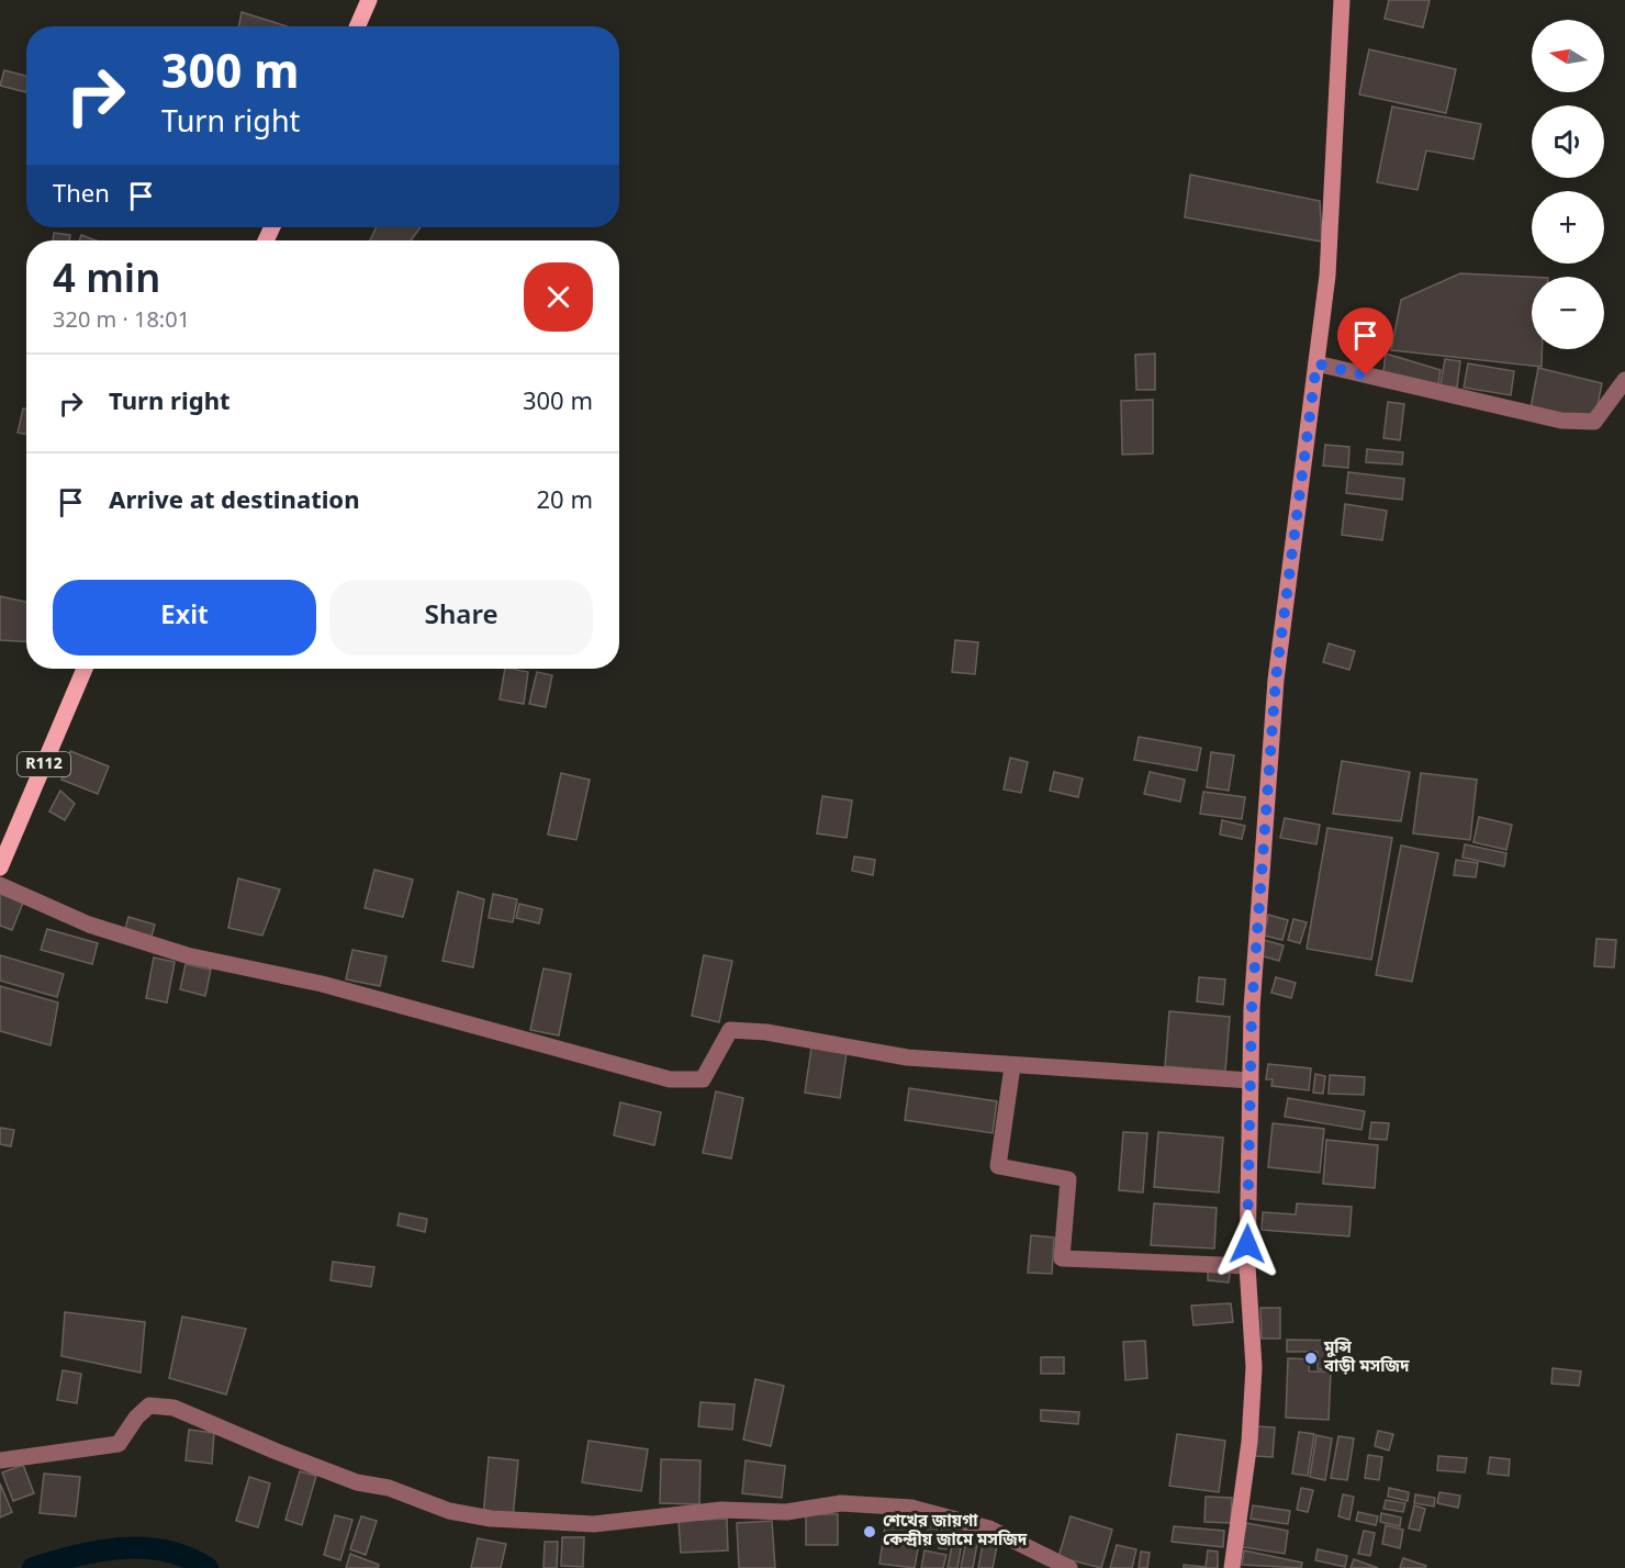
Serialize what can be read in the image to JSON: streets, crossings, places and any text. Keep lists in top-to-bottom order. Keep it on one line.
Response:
{"streets":{"main road":["R112"]},"places":["মুন্সি বাড়ী মসজিদ","শেখের জায়গা কেন্দ্রীয় জামে মসজিদ"],"north":"left","page":{"map_buttons":["+","−"],"turn":["300 m","Turn right"],"then":"Then","heading":["4 min","320 m · 18:01"],"list":[{"name":"Turn right","value":"300 m"},{"name":"Arrive at destination","value":"20 m"}],"buttons":["Exit","Share"]}}
